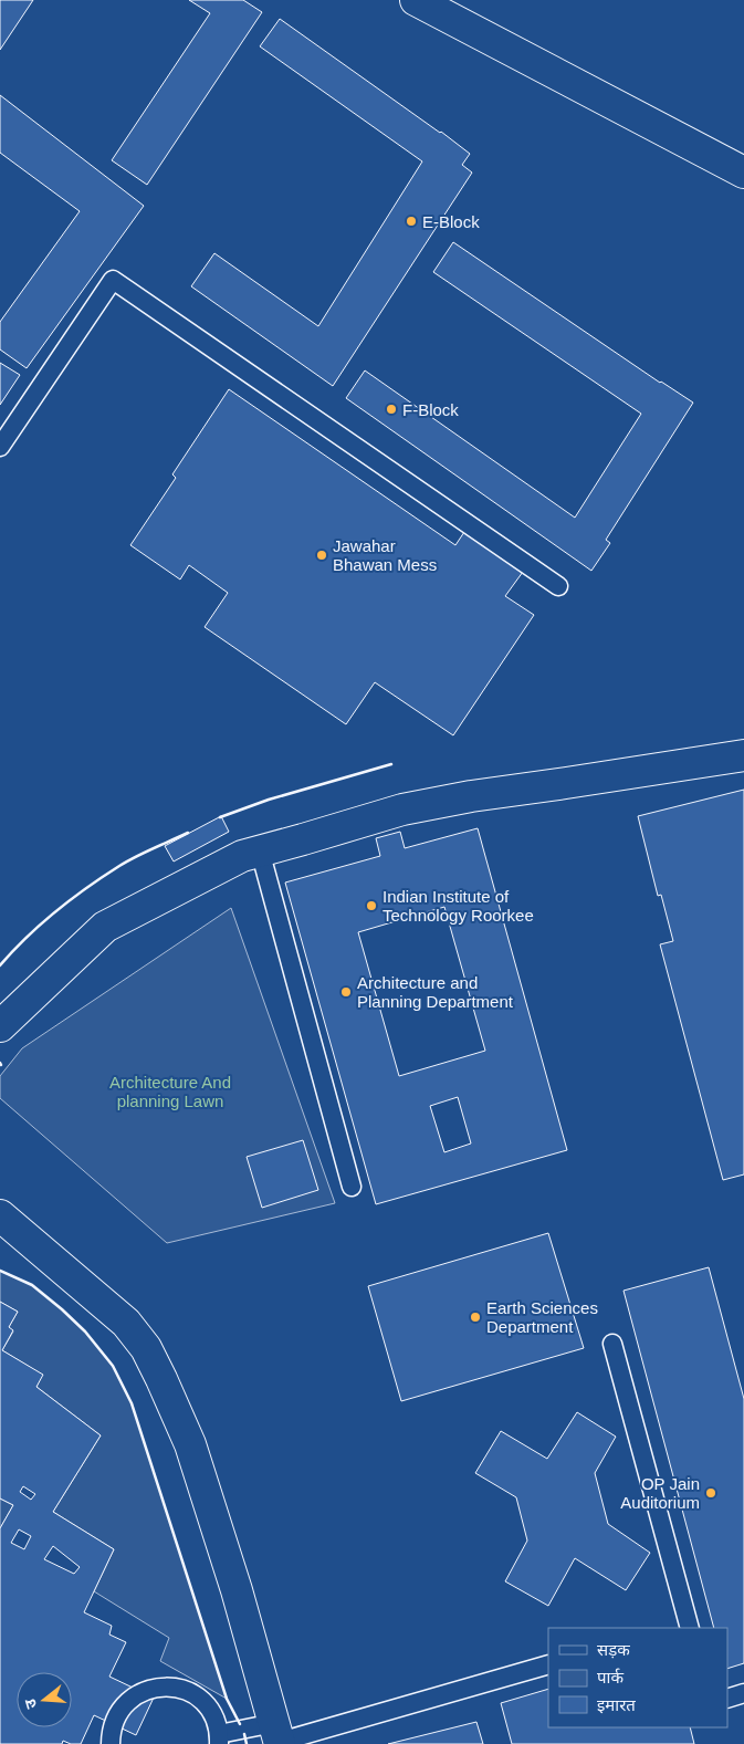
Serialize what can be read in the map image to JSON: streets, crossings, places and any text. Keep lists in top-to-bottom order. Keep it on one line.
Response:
{"parks":["Architecture And planning Lawn"],"places":["E-Block","F-Block","Jawahar Bhawan Mess","Indian Institute of Technology Roorkee","Architecture and Planning Department","Earth Sciences Department","OP Jain Auditorium"],"legend":["सड़क","पार्क","इमारत"],"north":"left"}
